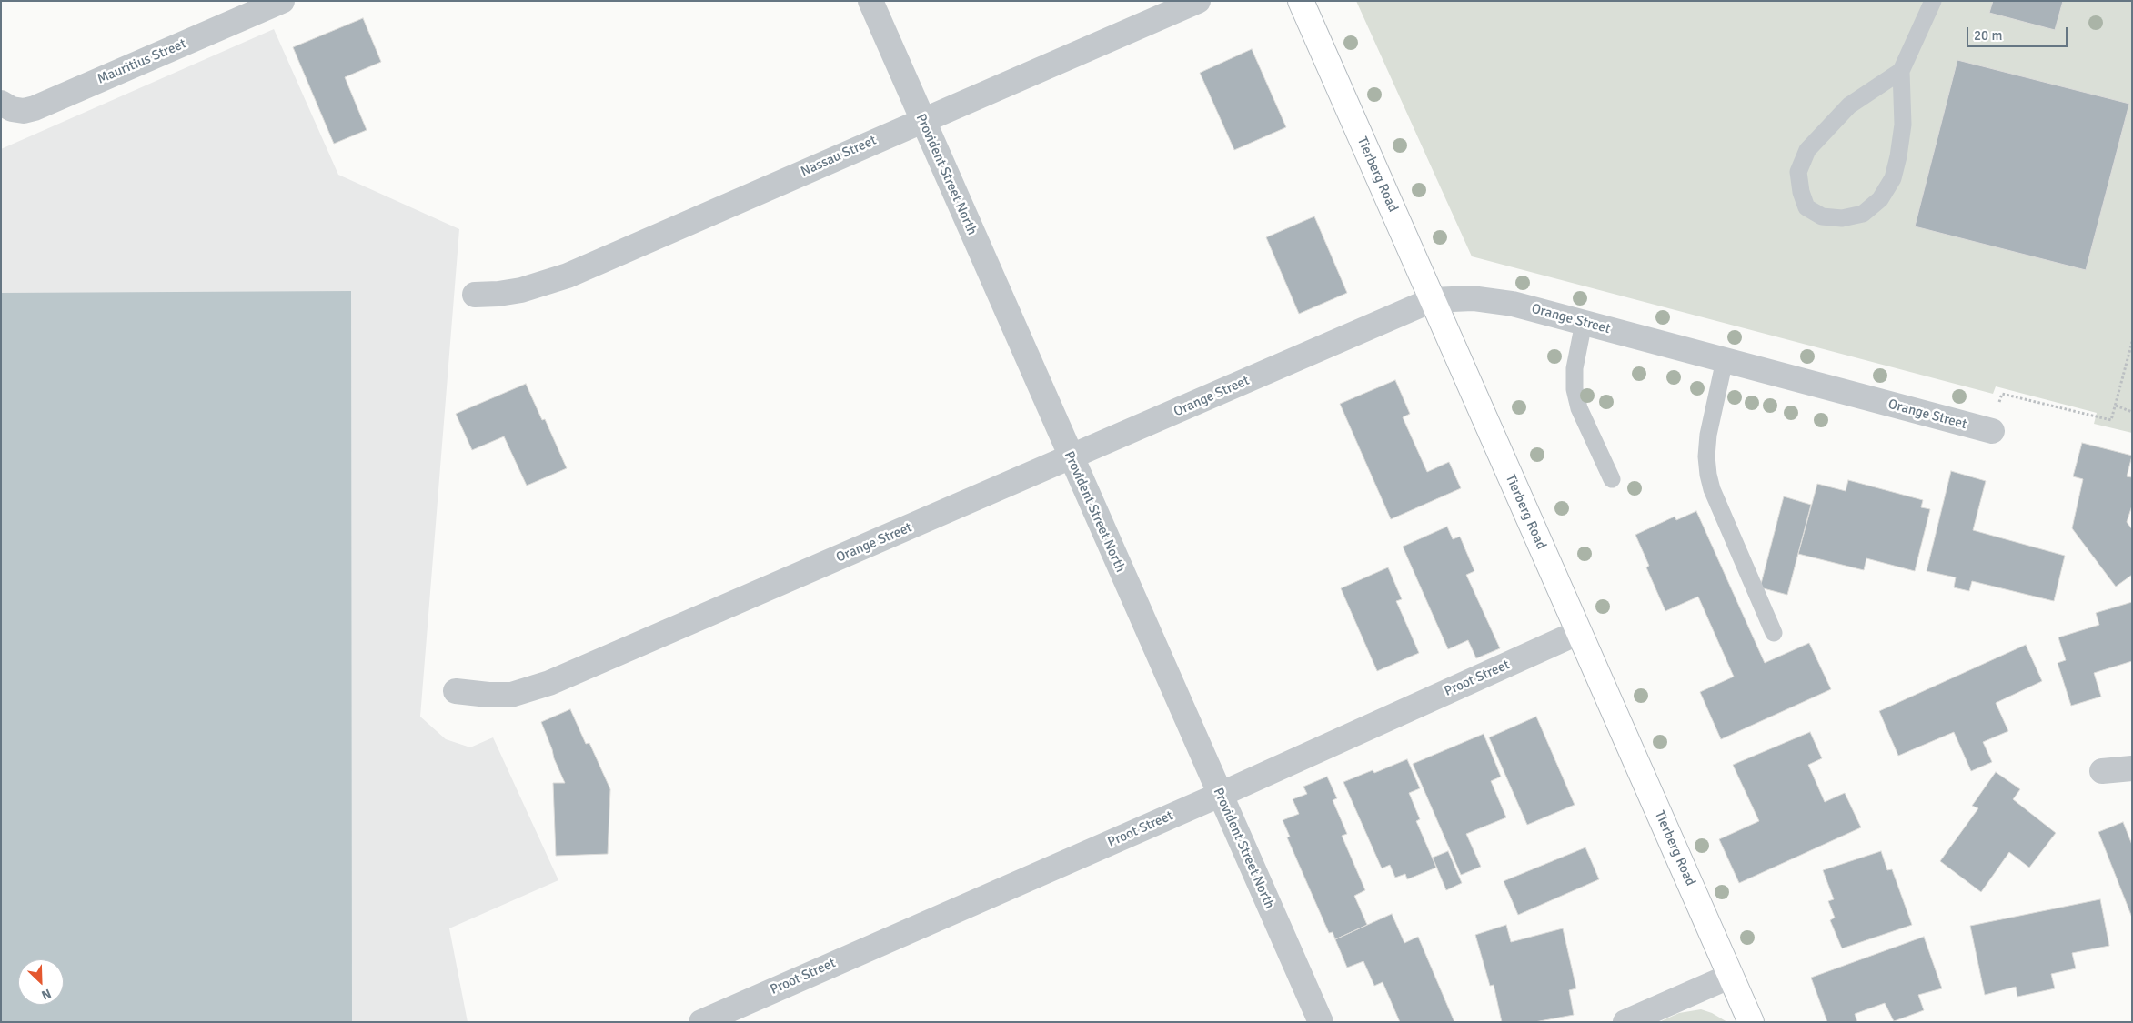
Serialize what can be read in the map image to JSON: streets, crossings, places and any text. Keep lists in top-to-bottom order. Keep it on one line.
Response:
{"streets":{"street":["Mauritius Street","Nassau Street","Provident Street North","Tierberg Road","Orange Street","Proot Street"]},"crossings":[["Nassau Street","Provident Street North"],["Provident Street North","Orange Street"],["Provident Street North","Proot Street"],["Tierberg Road","Orange Street"],["Tierberg Road","Proot Street"]],"scale_bar":"20 m","north":"bottom right"}
